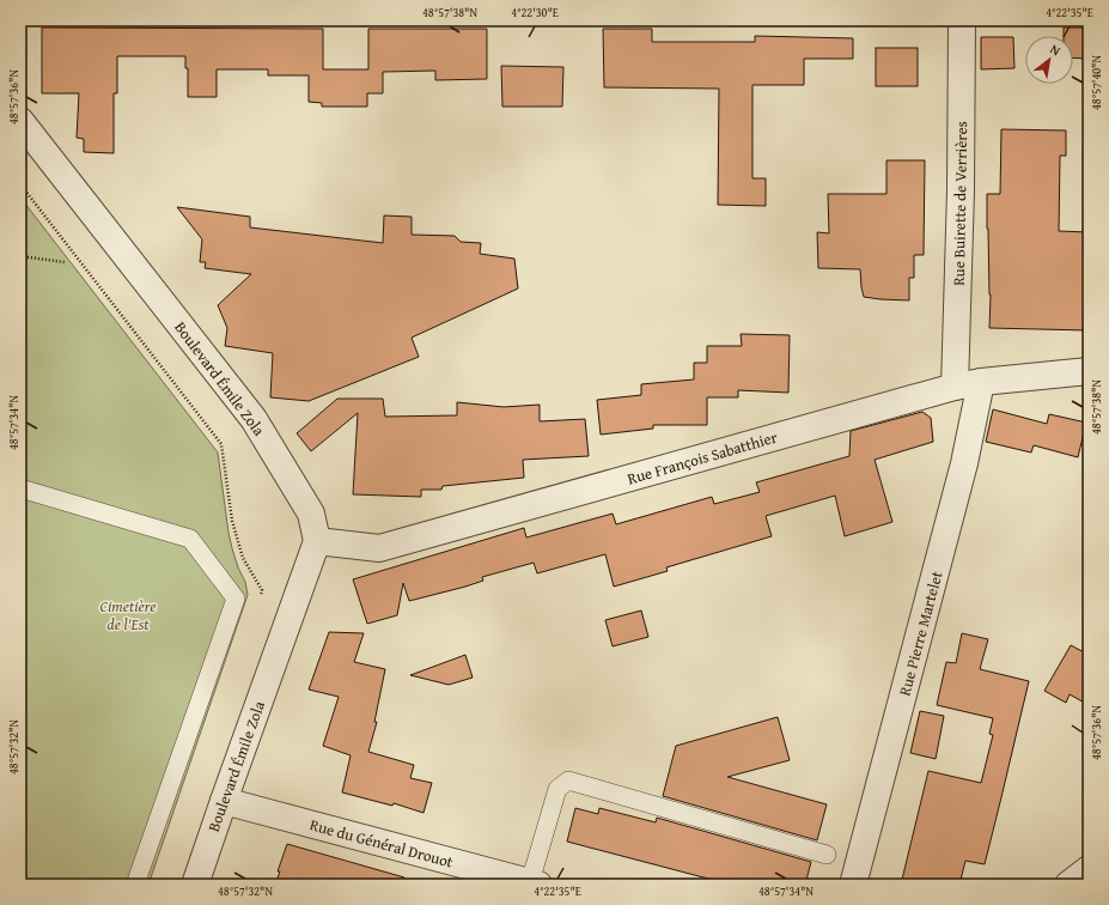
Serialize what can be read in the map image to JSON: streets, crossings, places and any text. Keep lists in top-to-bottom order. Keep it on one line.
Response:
{"streets":{"street":["Rue Buirette de Verrières","Boulevard Émile Zola","Rue François Sabatthier","Rue Pierre Martelet","Rue du Général Drouot"]},"crossings":[["Rue Buirette de Verrières","Rue François Sabatthier"],["Boulevard Émile Zola","Rue François Sabatthier"],["Boulevard Émile Zola","Rue du Général Drouot"],["Rue François Sabatthier","Rue Pierre Martelet"]],"parks":["Cimetière de l'Est"],"north":"top right","coordinates":["48°57'38\"N","4°22'30\"E","4°22'35\"E","48°57'40\"N","48°57'36\"N","48°57'34\"N","48°57'32\"N"]}
